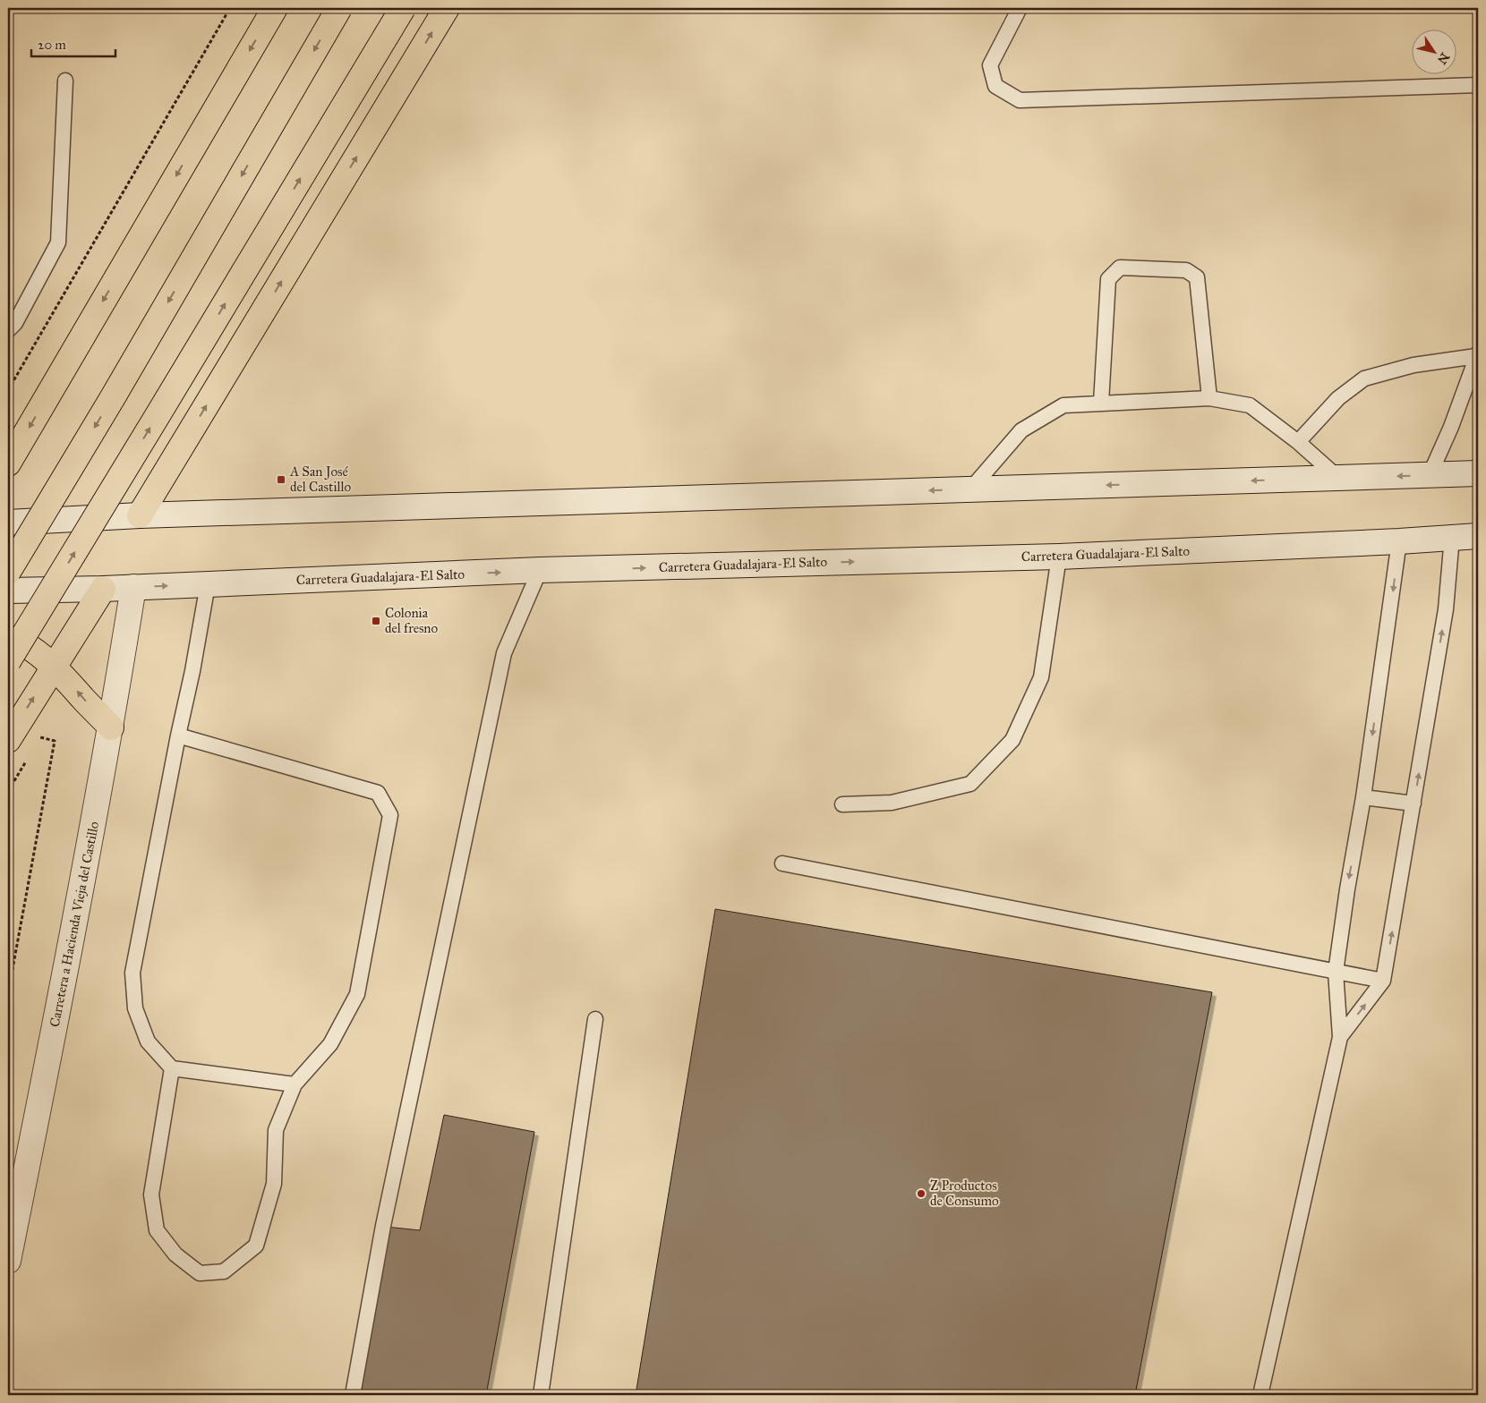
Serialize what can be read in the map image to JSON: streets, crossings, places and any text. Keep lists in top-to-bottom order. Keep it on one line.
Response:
{"streets":{"main road":["Carretera Guadalajara-El Salto","Carretera a Hacienda Vieja del Castillo"]},"crossings":[["Carretera Guadalajara-El Salto","Carretera a Hacienda Vieja del Castillo"]],"places":{"transit":["A San José del Castillo","Colonia del fresno"],"other":["Z Productos de Consumo"]},"scale_bar":"20 m","north":"bottom right"}
